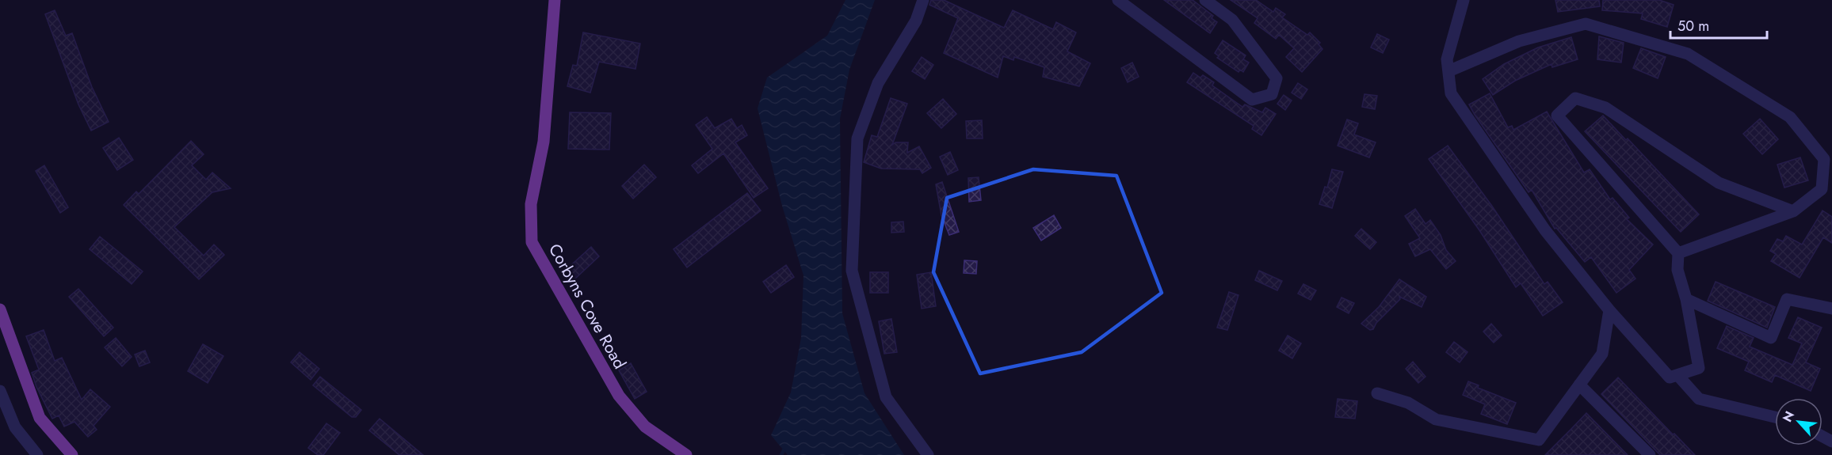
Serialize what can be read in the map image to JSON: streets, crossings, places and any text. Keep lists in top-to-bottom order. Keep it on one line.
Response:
{"streets":{"main road":["Corbyns Cove Road"]},"scale_bar":"50 m","north":"top left"}
